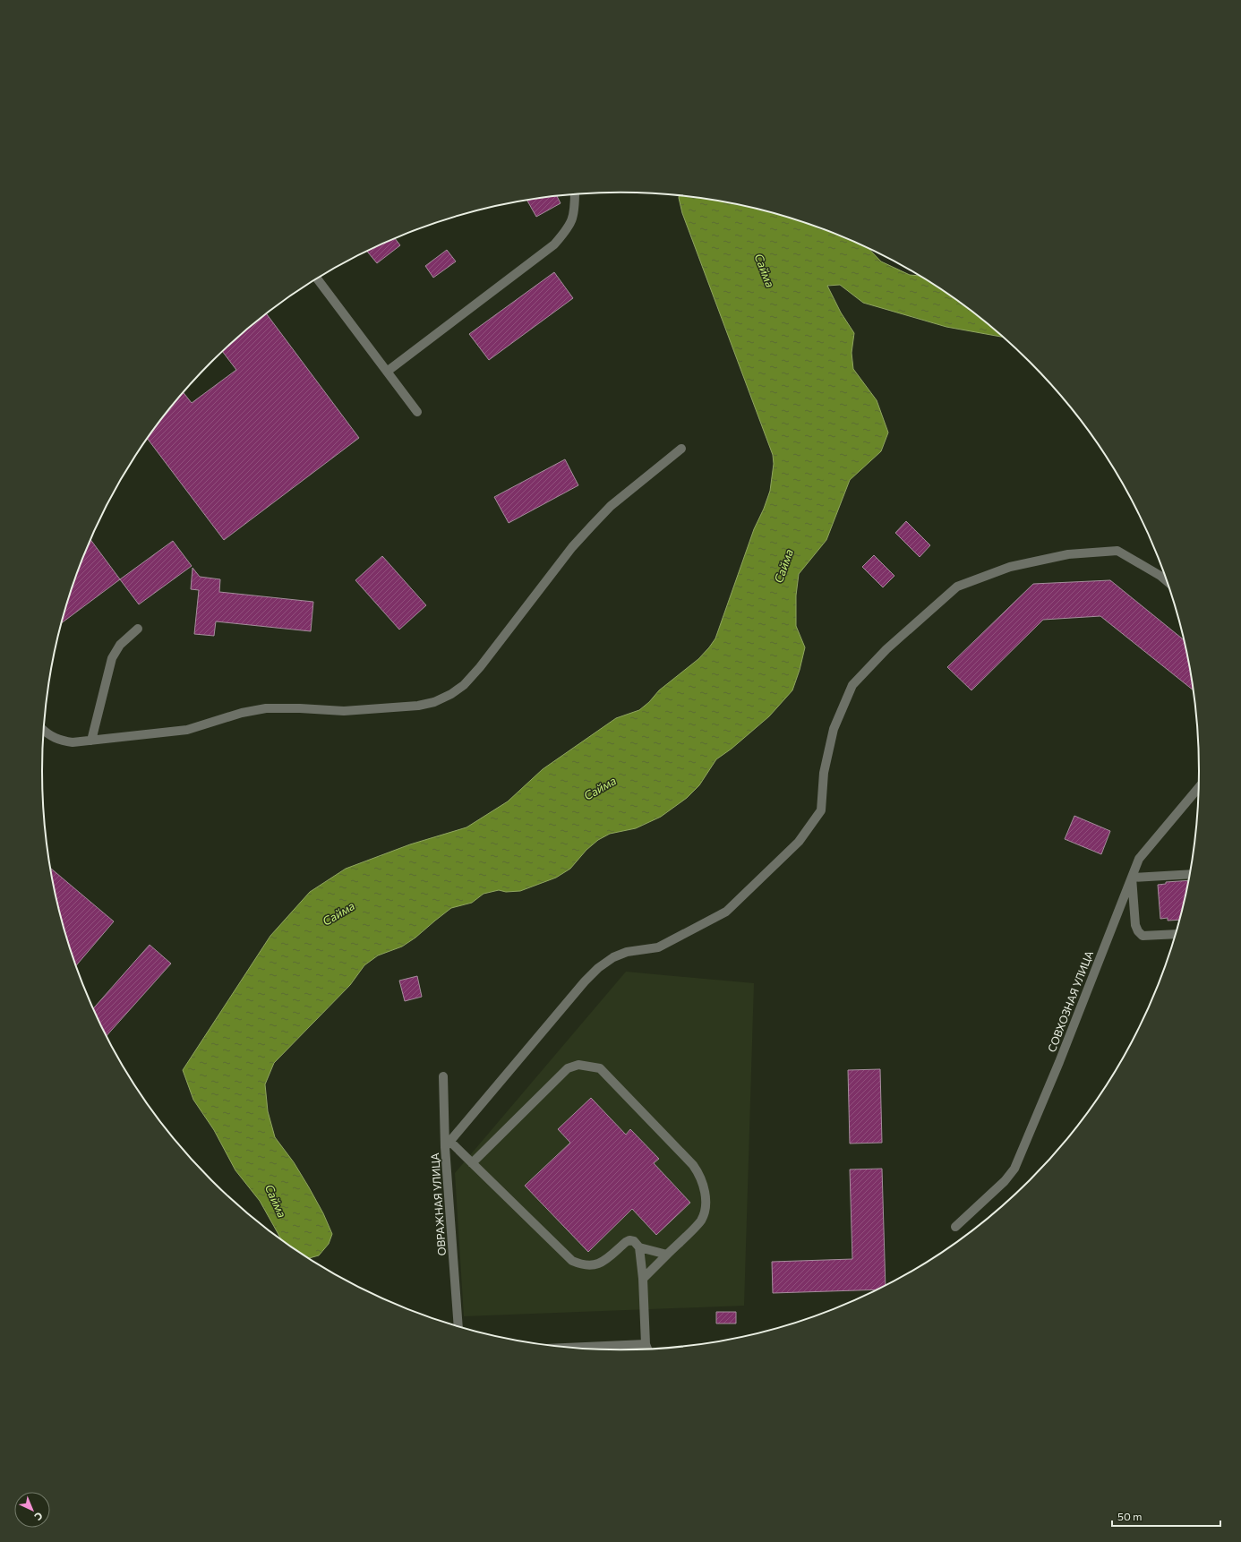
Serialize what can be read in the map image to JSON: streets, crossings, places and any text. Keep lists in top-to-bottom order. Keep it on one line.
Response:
{"streets":{"street":["СОВХОЗНАЯ УЛИЦА","ОВРАЖНАЯ УЛИЦА"]},"water":["Сайма"],"scale_bar":"50 m","north":"bottom right"}
